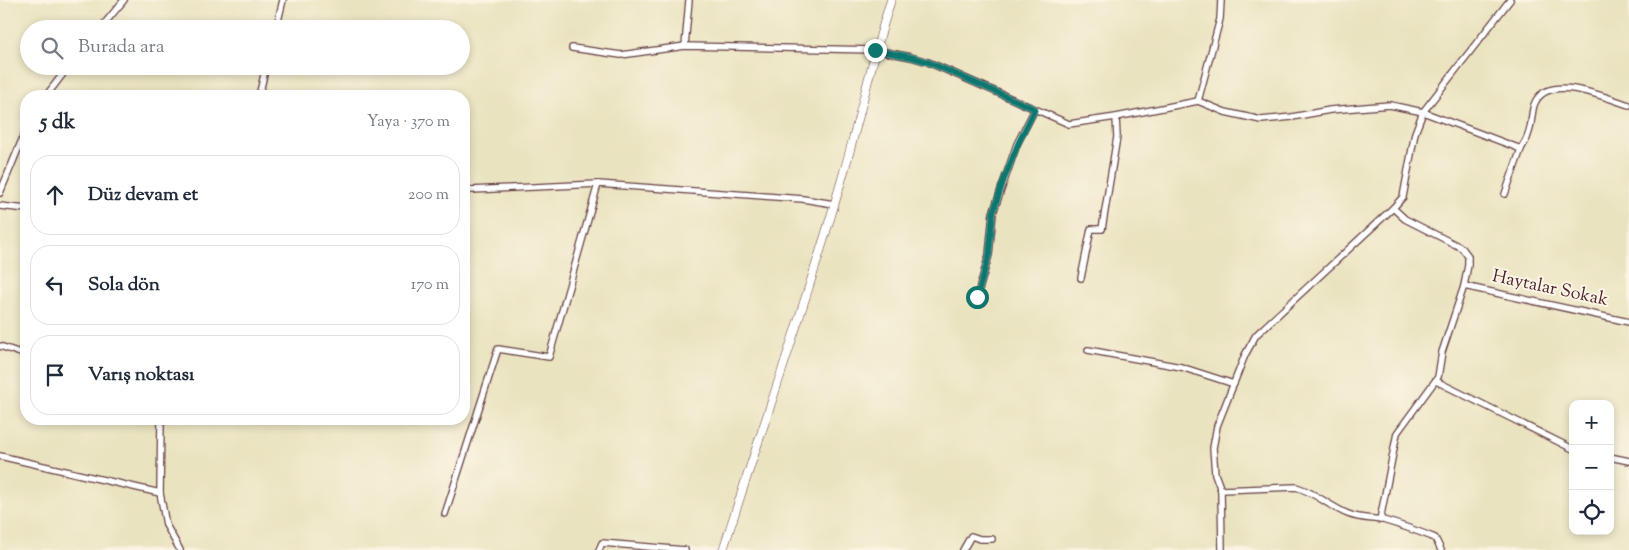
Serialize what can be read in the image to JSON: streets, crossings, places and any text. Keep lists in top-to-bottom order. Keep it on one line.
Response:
{"streets":{"street":["Haytalar Sokak"]},"page":{"search":"Burada ara","heading":["5 dk","Yaya · 370 m"],"list":[["Düz devam et","200 m"],["Sola dön","170 m"],"Varış noktası"],"map_buttons":["+","−"]}}
